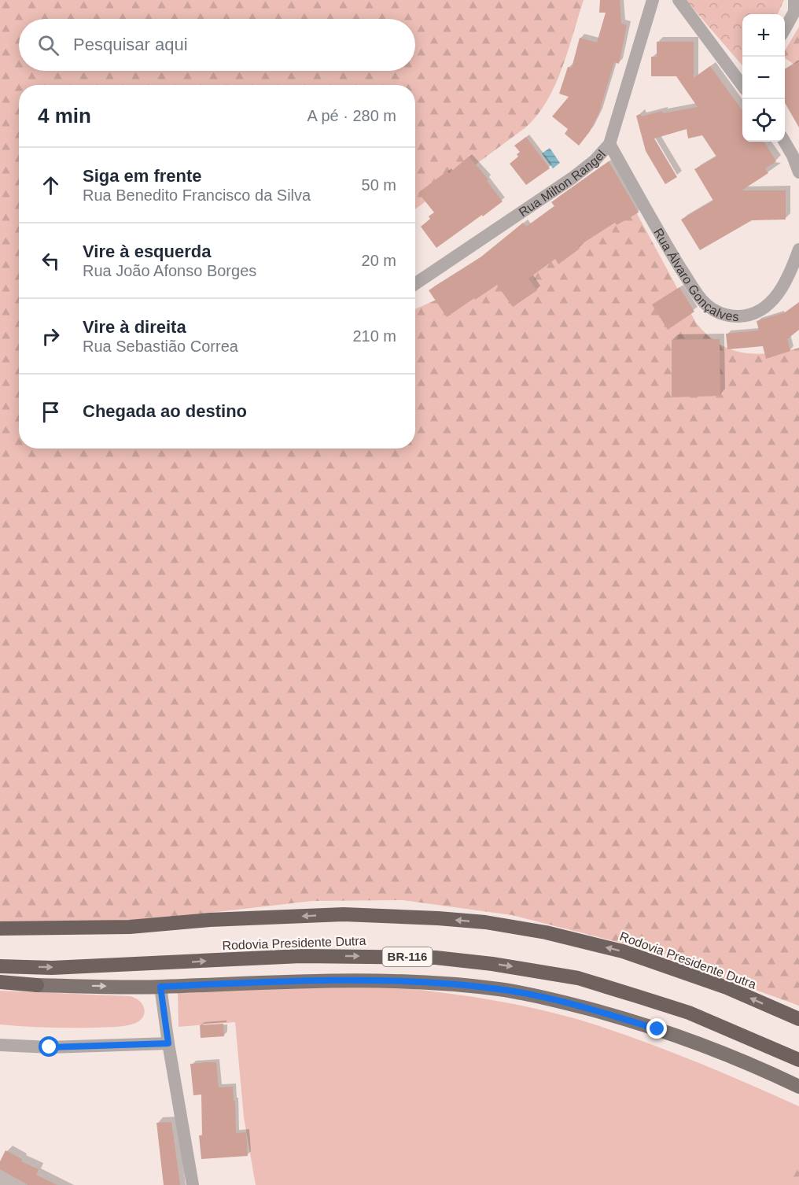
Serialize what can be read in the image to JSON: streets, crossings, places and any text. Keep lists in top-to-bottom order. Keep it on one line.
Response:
{"streets":{"highway":["Rodovia Presidente Dutra","BR-116"],"street":["Rua Milton Rangel","Rua Álvaro Gonçalves"]},"crossings":[["Rua Milton Rangel","Rua Álvaro Gonçalves"]],"page":{"map_buttons":["+","−"],"search":"Pesquisar aqui","heading":["4 min","A pé · 280 m"],"list":[["Siga em frente","Rua Benedito Francisco da Silva","50 m"],["Vire à esquerda","Rua João Afonso Borges","20 m"],["Vire à direita","Rua Sebastião Correa","210 m"],"Chegada ao destino"]}}
